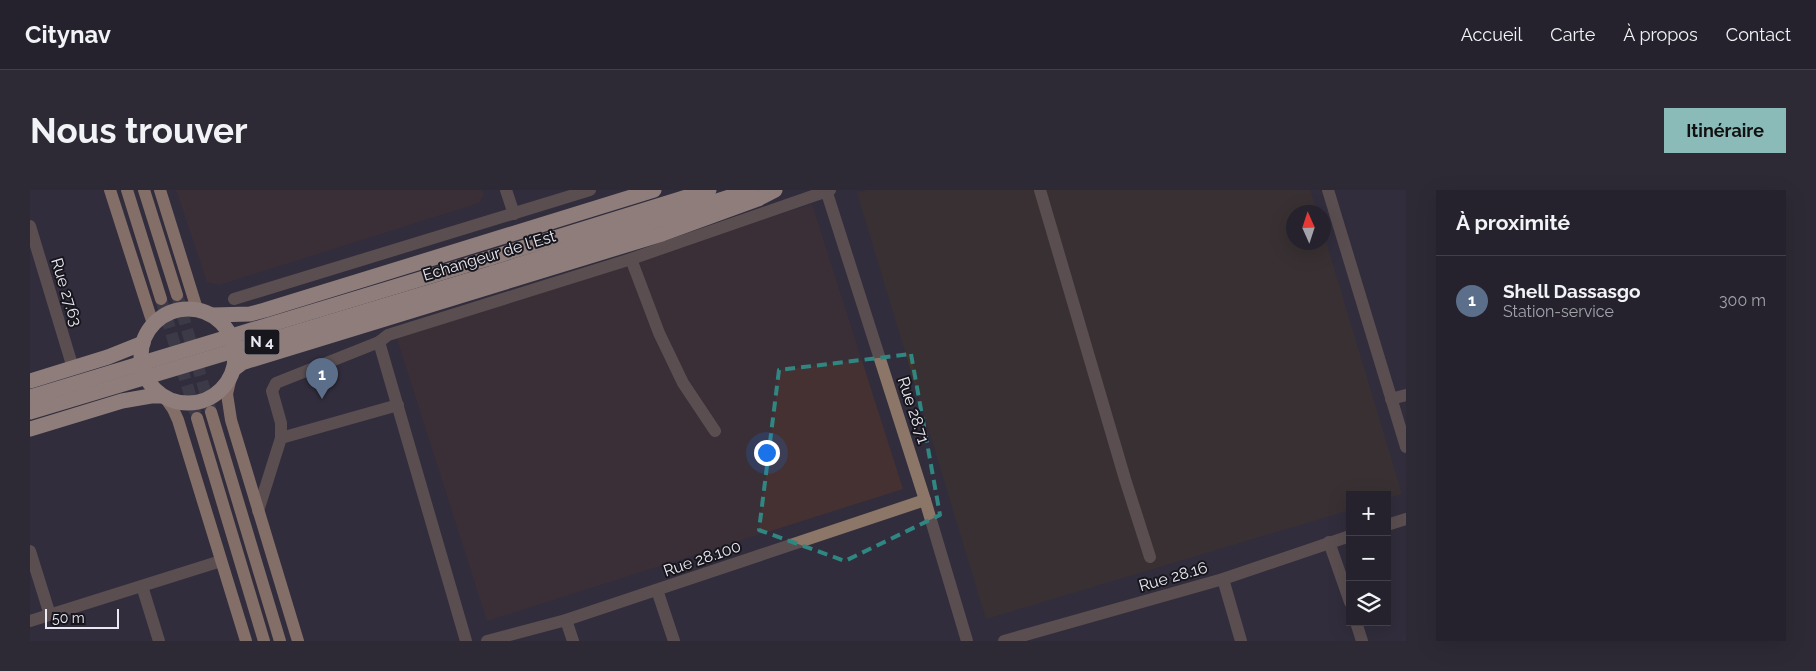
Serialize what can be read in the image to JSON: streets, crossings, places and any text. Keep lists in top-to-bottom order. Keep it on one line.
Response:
{"streets":{"highway":["Echangeur de l´Est","N 4"],"street":["Rue 27.63","Rue 28.71","Rue 28.100","Rue 28.16"]},"crossings":[["Rue 28.71","Rue 28.100"]],"scale_bar":"50 m","north":"top","page":{"header":"Citynav","nav":["Accueil","Carte","À propos","Contact"],"buttons":"Itinéraire","title":"Nous trouver","heading":"À proximité","list":[{"mark":"1","name":"Shell Dassasgo","note":"Station-service","value":"300 m"}],"pins":"1","map_buttons":["+","−"],"scale":"50 m"}}
